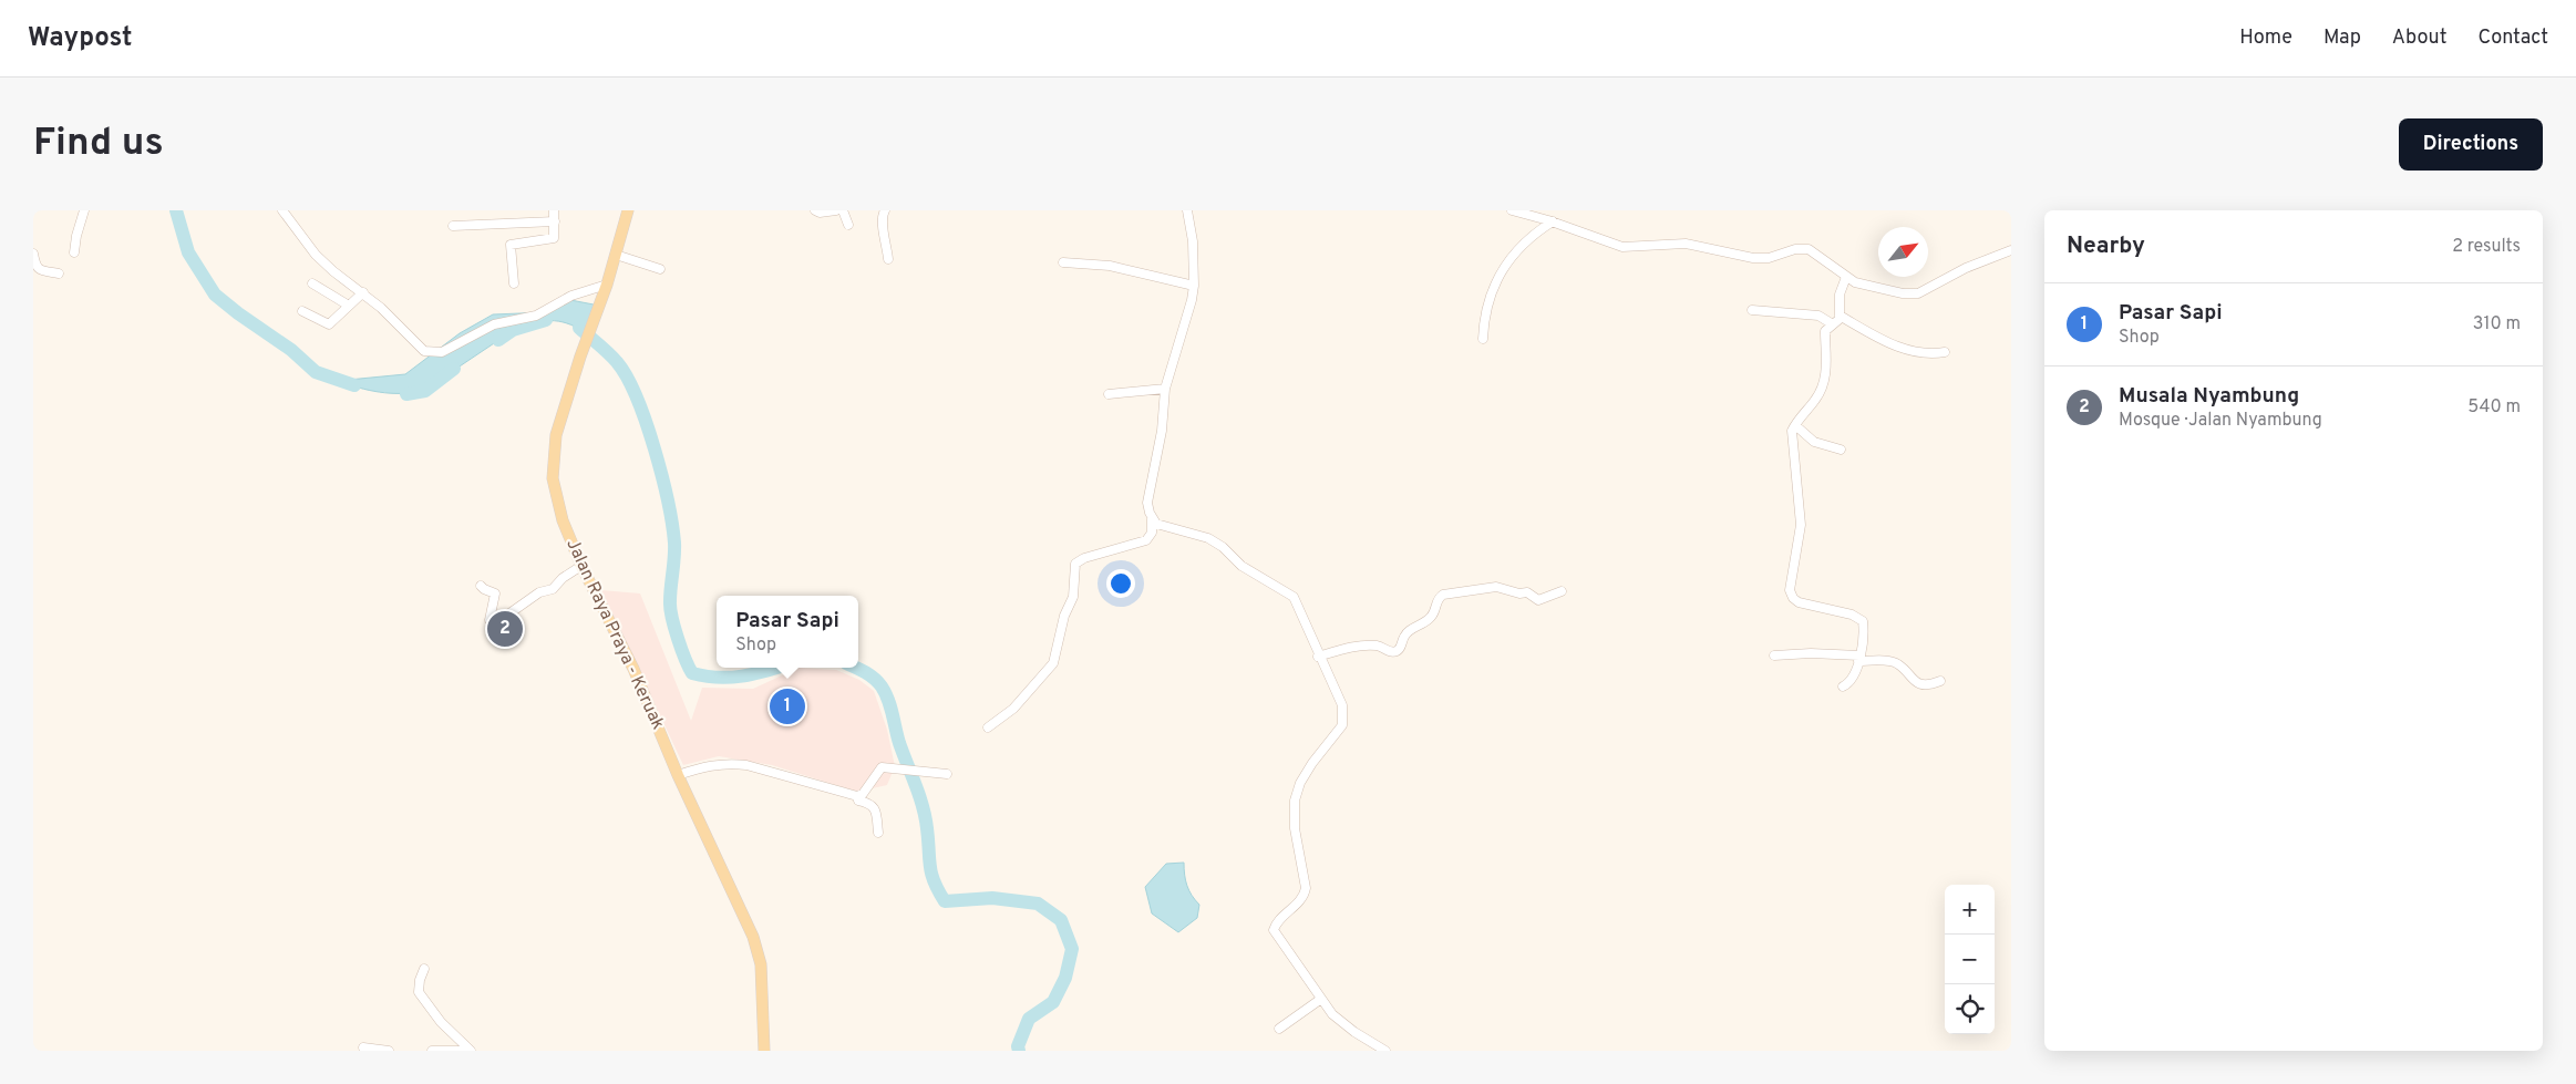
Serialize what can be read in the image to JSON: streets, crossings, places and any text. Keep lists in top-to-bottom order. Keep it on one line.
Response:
{"streets":{"main road":["Jalan Raya Praya - Keruak"]},"north":"top right","page":{"header":"Waypost","nav":["Home","Map","About","Contact"],"buttons":"Directions","title":"Find us","heading":["Nearby","2 results"],"list":[{"mark":"1","name":"Pasar Sapi","note":"Shop","value":"310 m"},{"mark":"2","name":"Musala Nyambung","note":"Mosque · Jalan Nyambung","value":"540 m"}],"popup":["Pasar Sapi","Shop"],"pins":["2","1"],"map_buttons":["+","−"]}}
